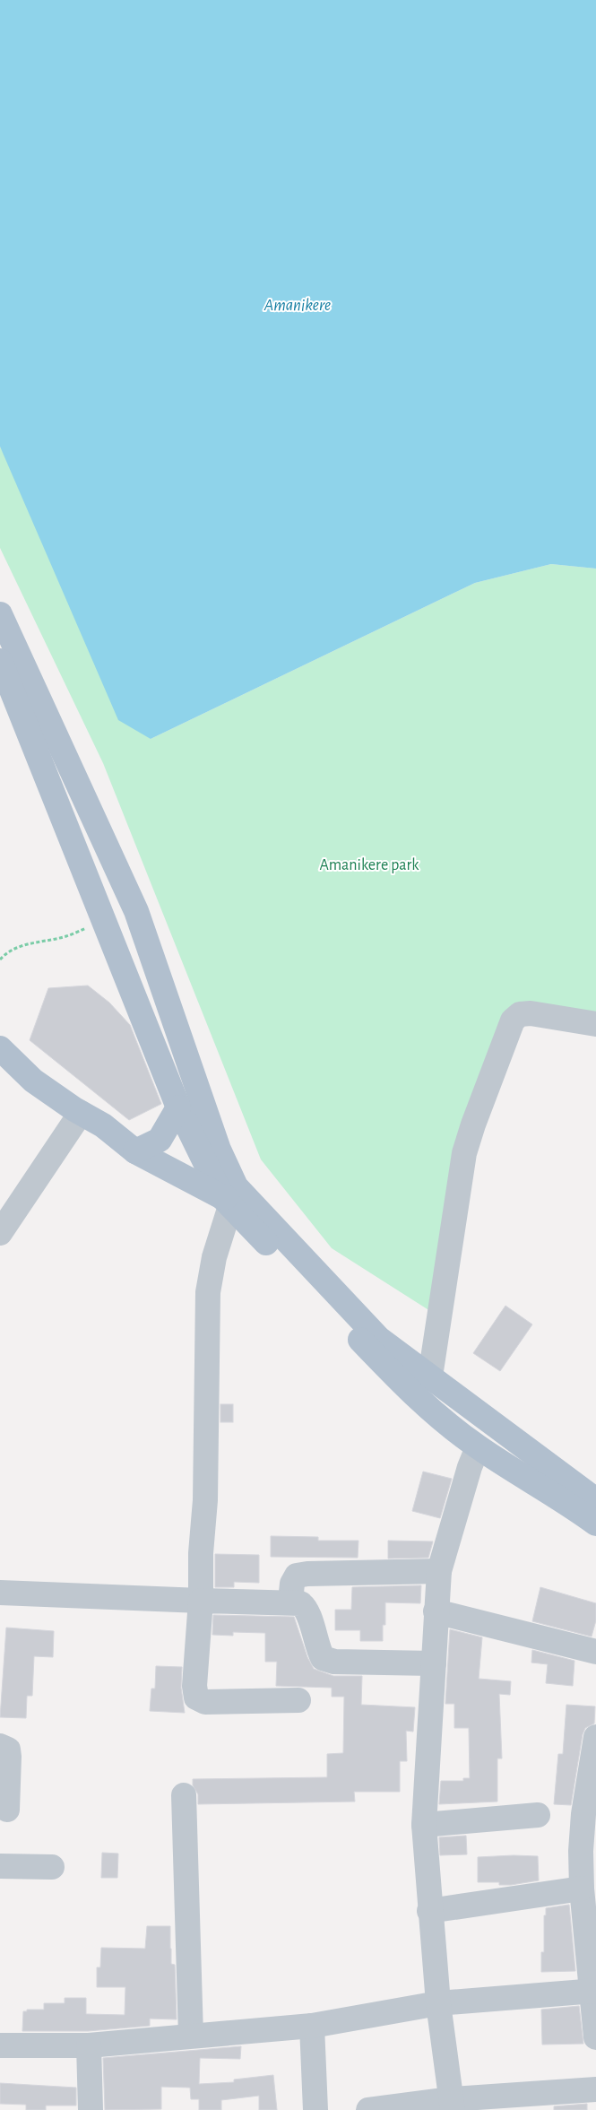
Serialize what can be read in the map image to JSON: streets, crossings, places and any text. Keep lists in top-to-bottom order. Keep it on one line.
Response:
{"water":["Amanikere"],"parks":["Amanikere park"]}
